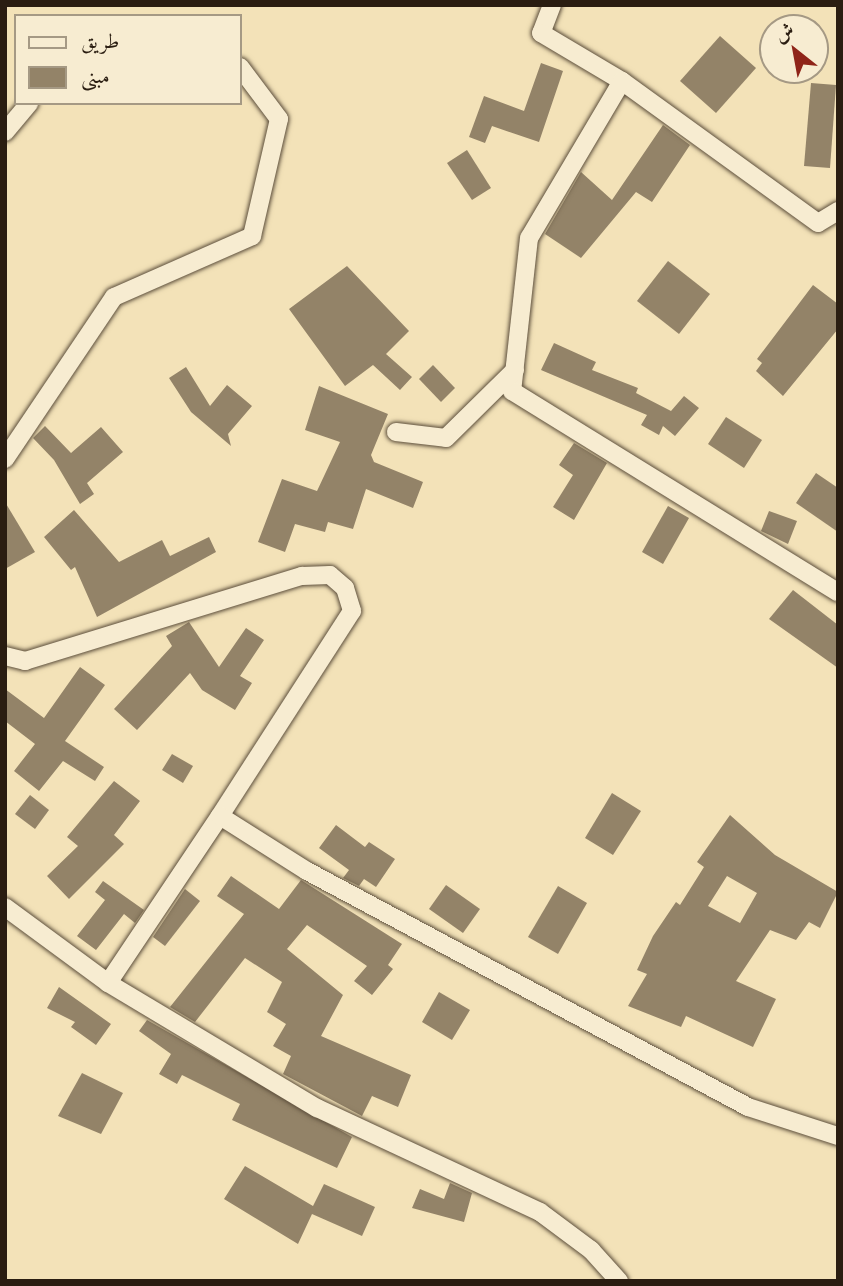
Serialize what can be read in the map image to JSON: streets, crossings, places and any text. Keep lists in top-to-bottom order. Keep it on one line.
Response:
{"legend":["طريق","مبنى"],"north":"top left"}
